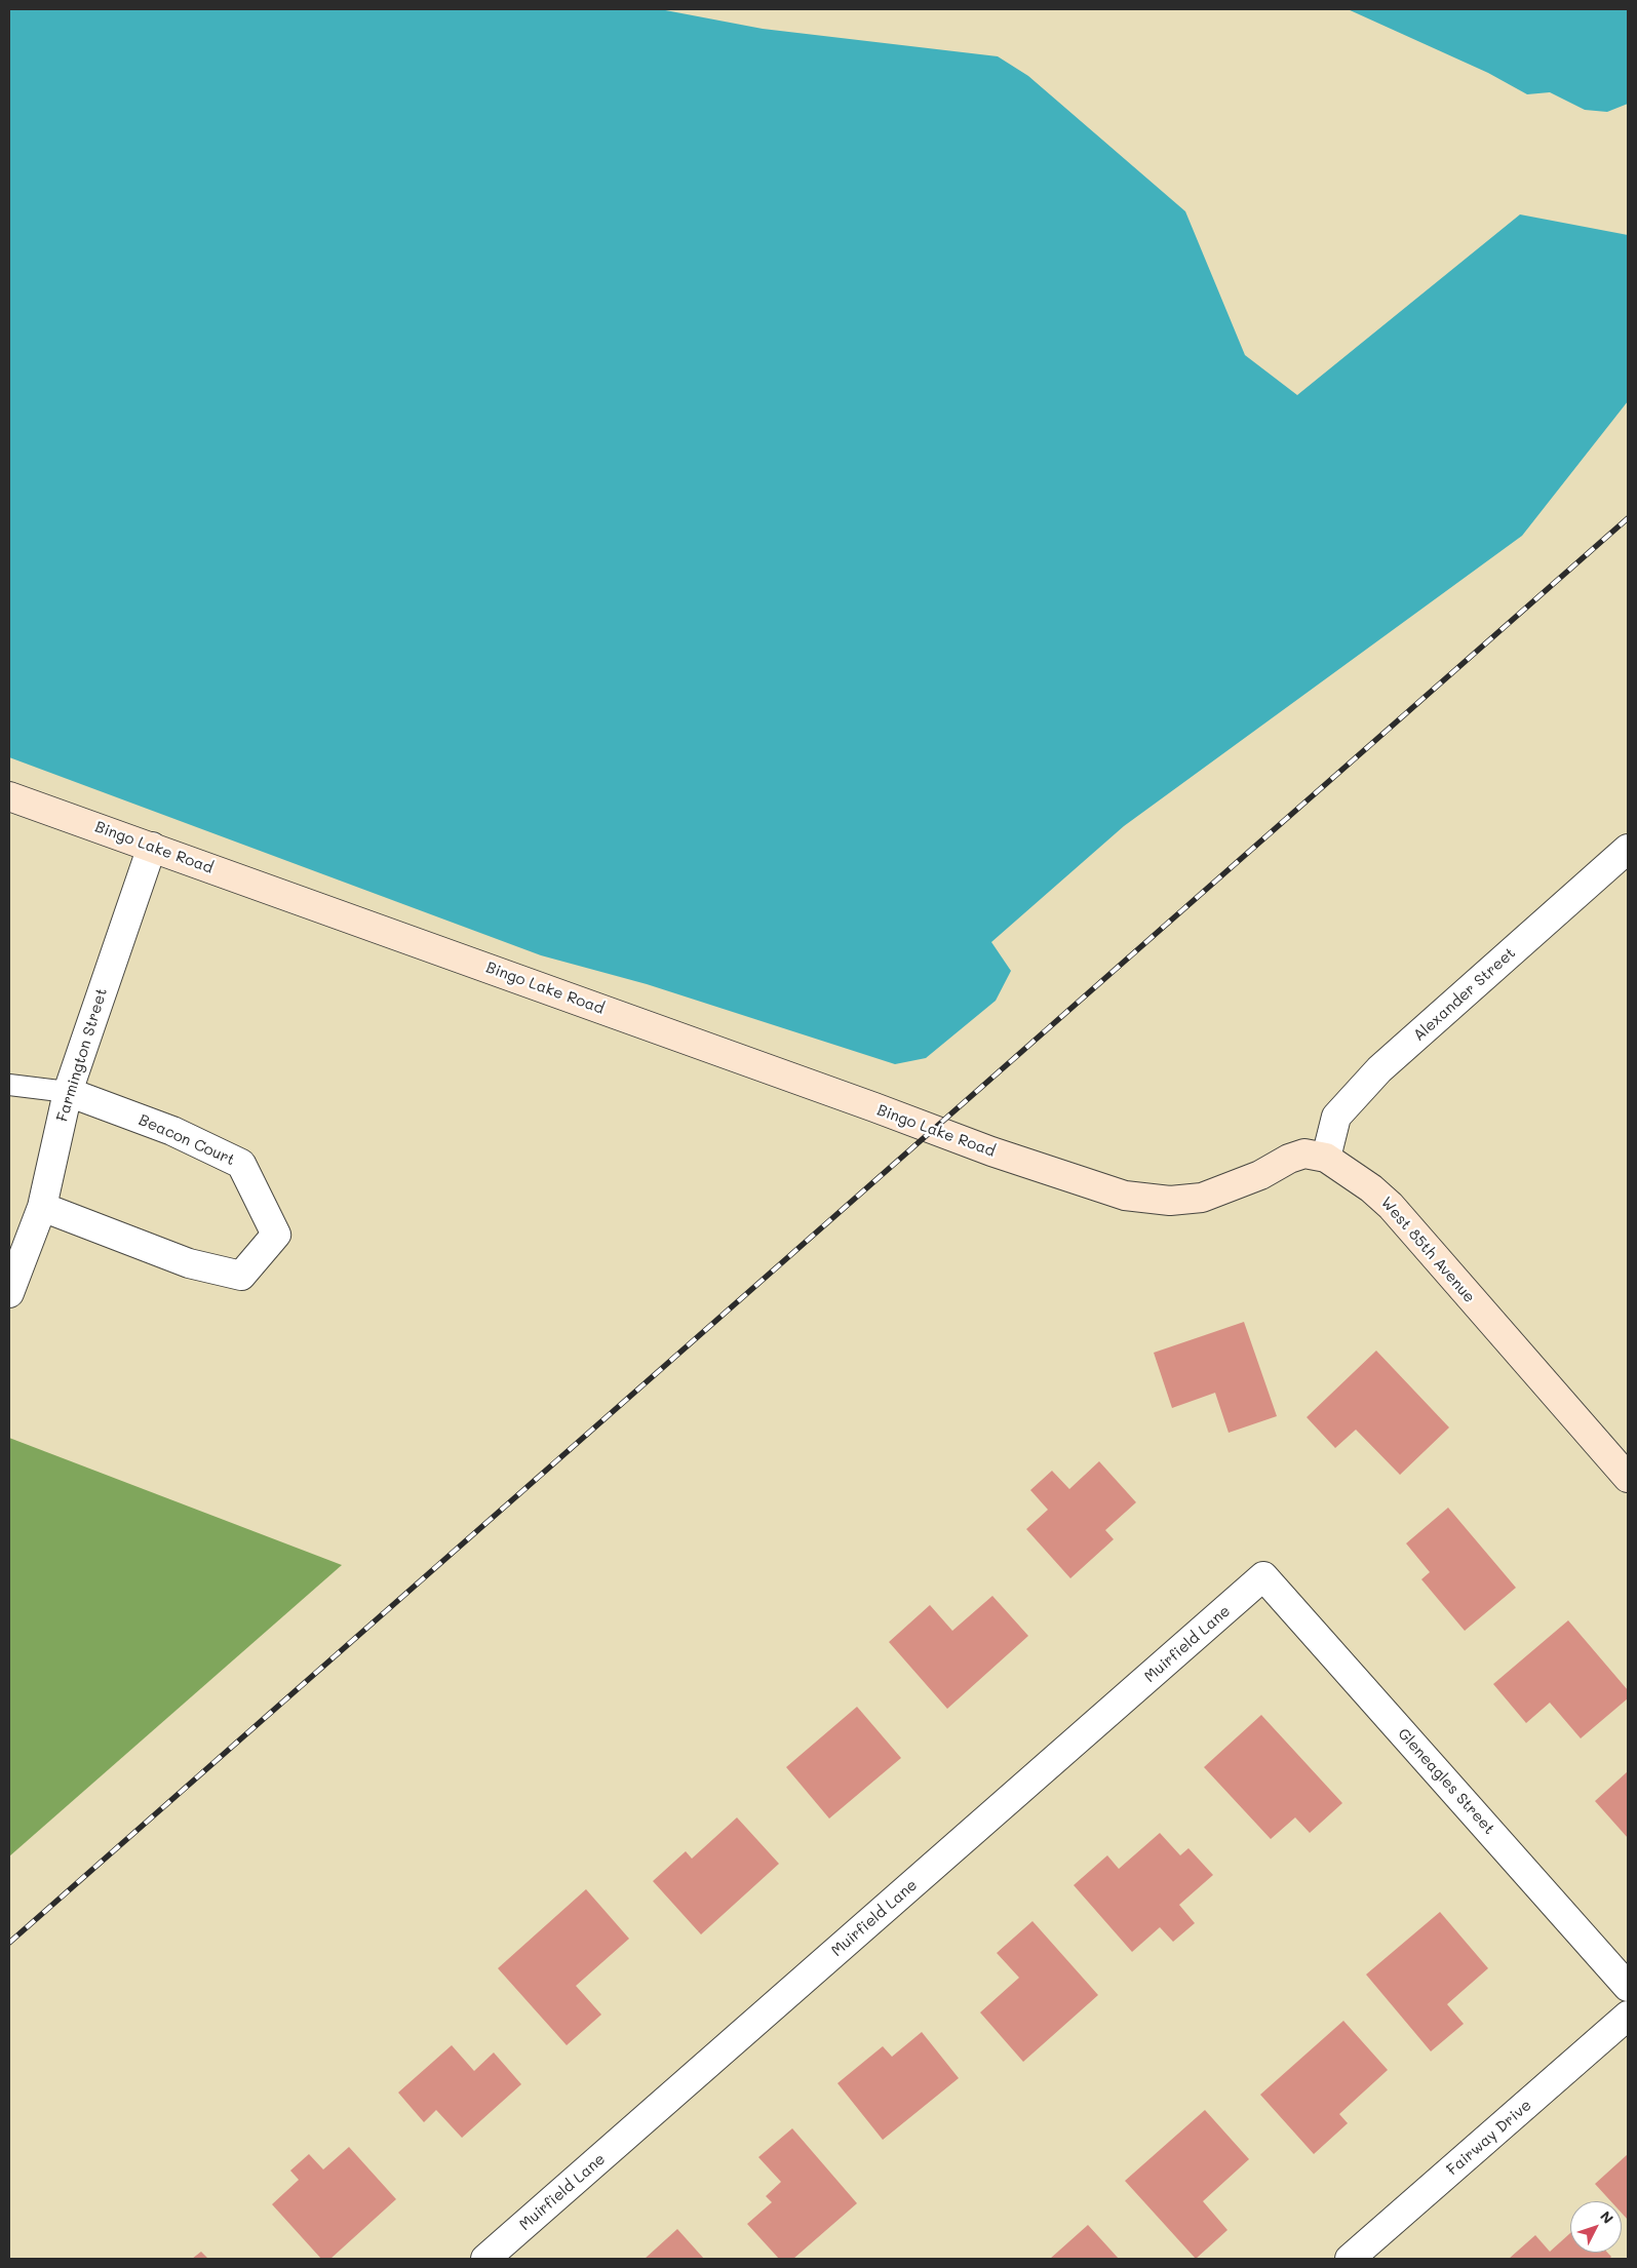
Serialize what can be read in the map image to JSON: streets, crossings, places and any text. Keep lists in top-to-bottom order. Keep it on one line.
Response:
{"streets":{"street":["Bingo Lake Road","Alexander Street","Farmington Street","Beacon Court","West 85th Avenue","Muirfield Lane","Gleneagles Street","Fairway Drive"]},"crossings":[["Bingo Lake Road","Farmington Street"],["Bingo Lake Road","West 85th Avenue"],["Alexander Street","West 85th Avenue"],["Farmington Street","Beacon Court"],["Muirfield Lane","Gleneagles Street"]],"north":"top right"}
